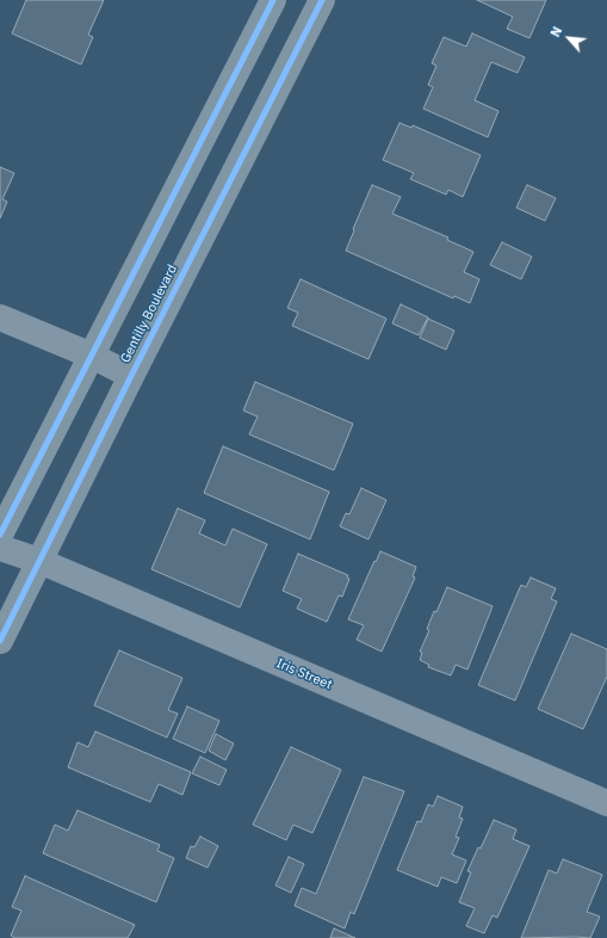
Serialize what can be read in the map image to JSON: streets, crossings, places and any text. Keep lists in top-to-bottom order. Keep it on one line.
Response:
{"streets":{"main road":["Gentilly Boulevard"],"street":["Iris Street"]},"crossings":[["Gentilly Boulevard","Iris Street"]],"north":"top left"}
